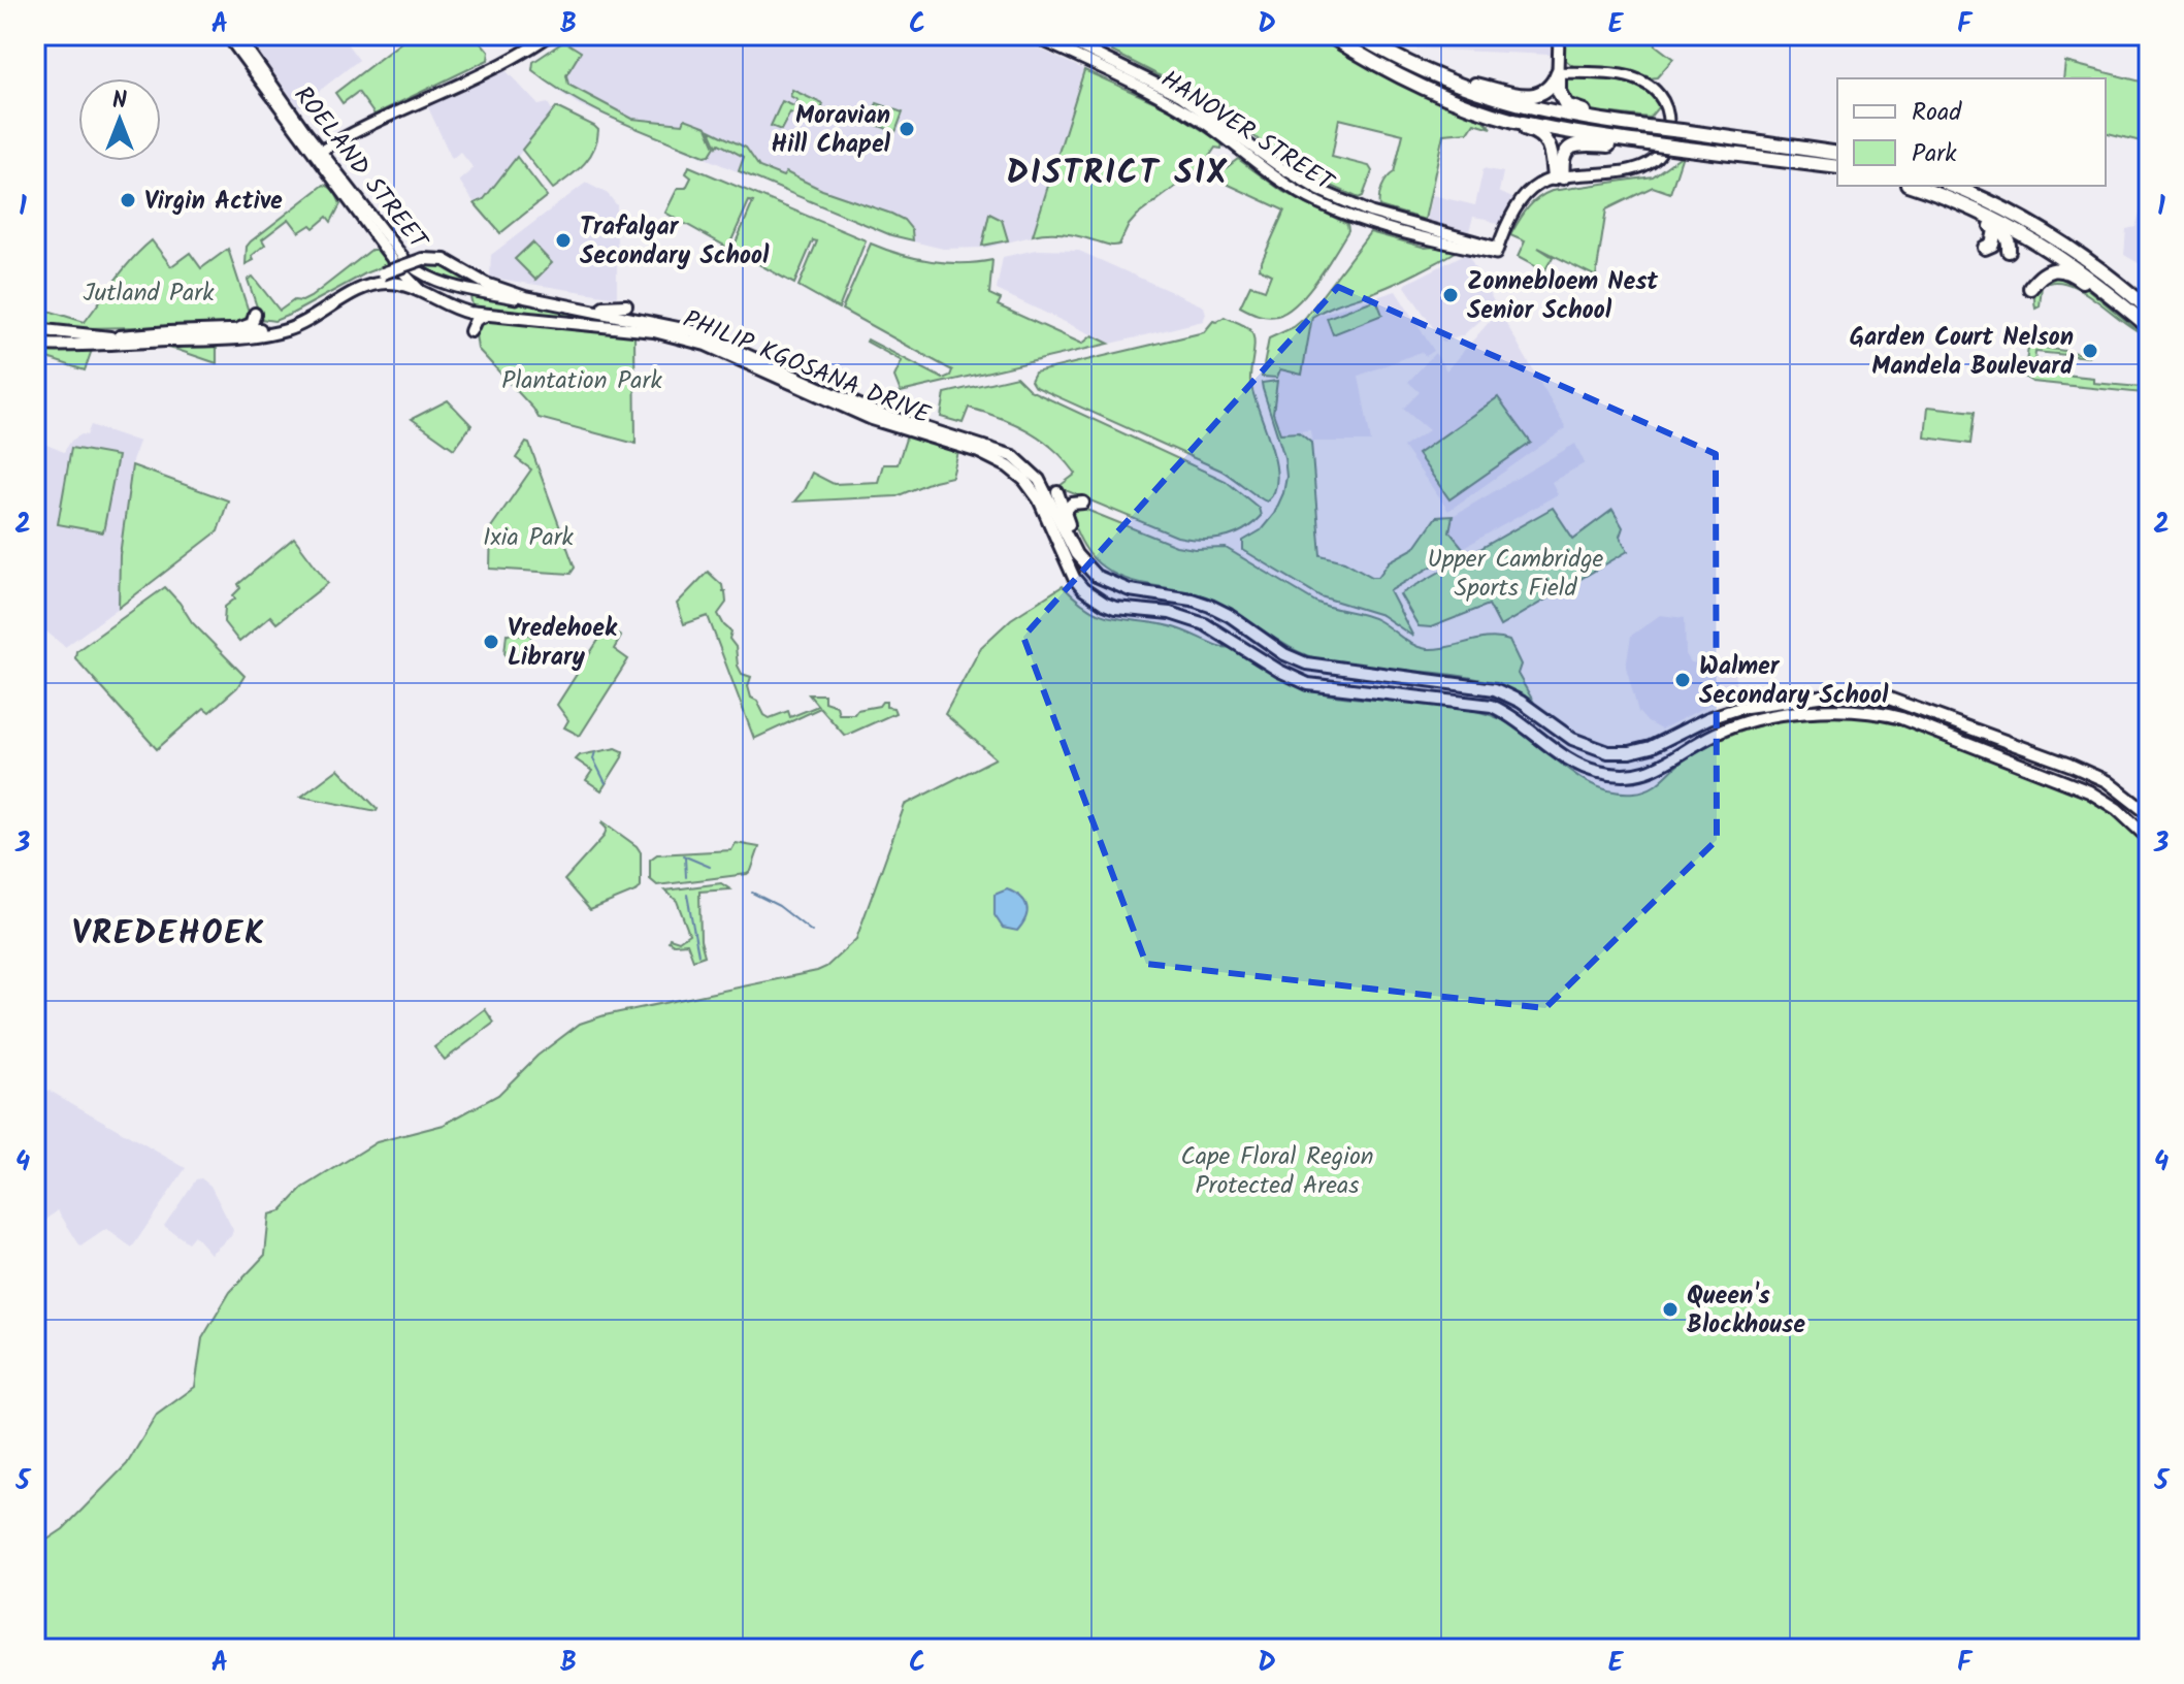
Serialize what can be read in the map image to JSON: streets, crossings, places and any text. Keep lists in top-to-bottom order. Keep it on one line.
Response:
{"streets":{"main road":["PHILIP KGOSANA DRIVE"],"street":["HANOVER STREET","ROELAND STREET"]},"crossings":[["ROELAND STREET","PHILIP KGOSANA DRIVE"]],"districts":["DISTRICT SIX","VREDEHOEK"],"parks":["Jutland Park","Plantation Park","Ixia Park","Upper Cambridge Sports Field","Cape Floral Region Protected Areas"],"places":["Moravian Hill Chapel","Virgin Active","Trafalgar Secondary School","Zonnebloem Nest Senior School","Garden Court Nelson Mandela Boulevard","Vredehoek Library","Walmer Secondary School","Queen's Blockhouse"],"legend":["Road","Park"],"north":"top","grid":{"columns":["A","B","C","D","E","F"],"rows":["1","2","3","4","5"]}}
